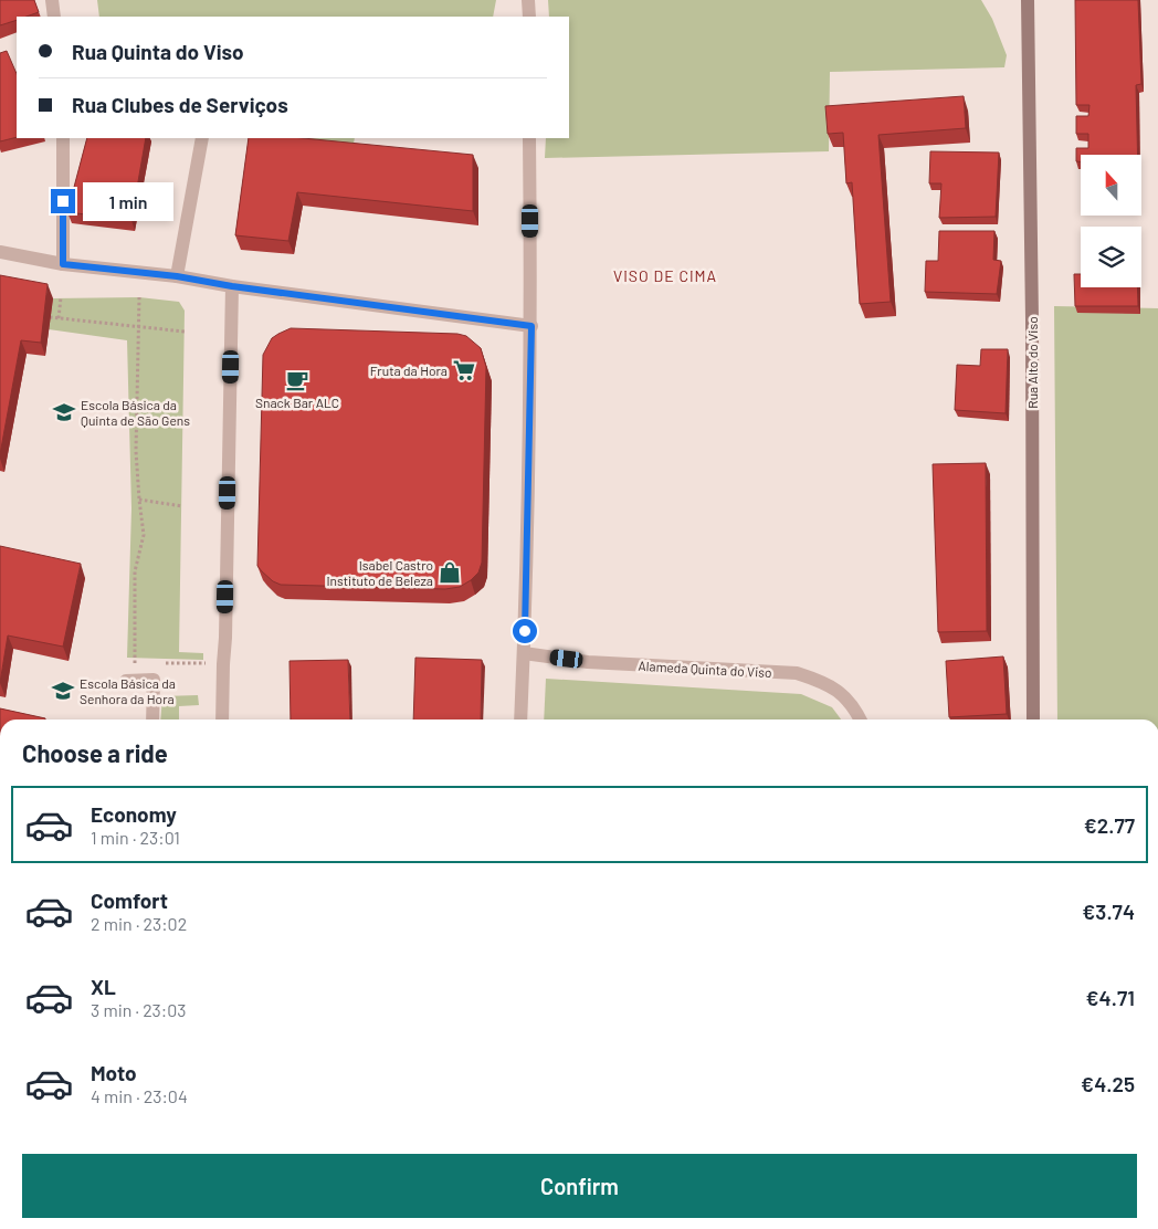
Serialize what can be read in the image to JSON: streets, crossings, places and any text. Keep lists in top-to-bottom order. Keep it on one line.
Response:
{"streets":{"main road":["Rua Alto do Viso"],"street":["Alameda Quinta do Viso"]},"districts":["VISO DE CIMA"],"places":{"supermarket":["Fruta da Hora"],"cafe":["Snack Bar ALC"],"school or university":["Escola Básica da Quinta de São Gens","Escola Básica da Senhora da Hora"],"shop":["Isabel Castro Instituto de Beleza"]},"north":"top","page":{"banner":["Rua Quinta do Viso","Rua Clubes de Serviços"],"bubble":"1 min","heading":"Choose a ride","list":[{"name":"Economy","note":"1 min · 23:01","value":"€2.77"},{"name":"Comfort","note":"2 min · 23:02","value":"€3.74"},{"name":"XL","note":"3 min · 23:03","value":"€4.71"},{"name":"Moto","note":"4 min · 23:04","value":"€4.25"}],"buttons":"Confirm"}}
